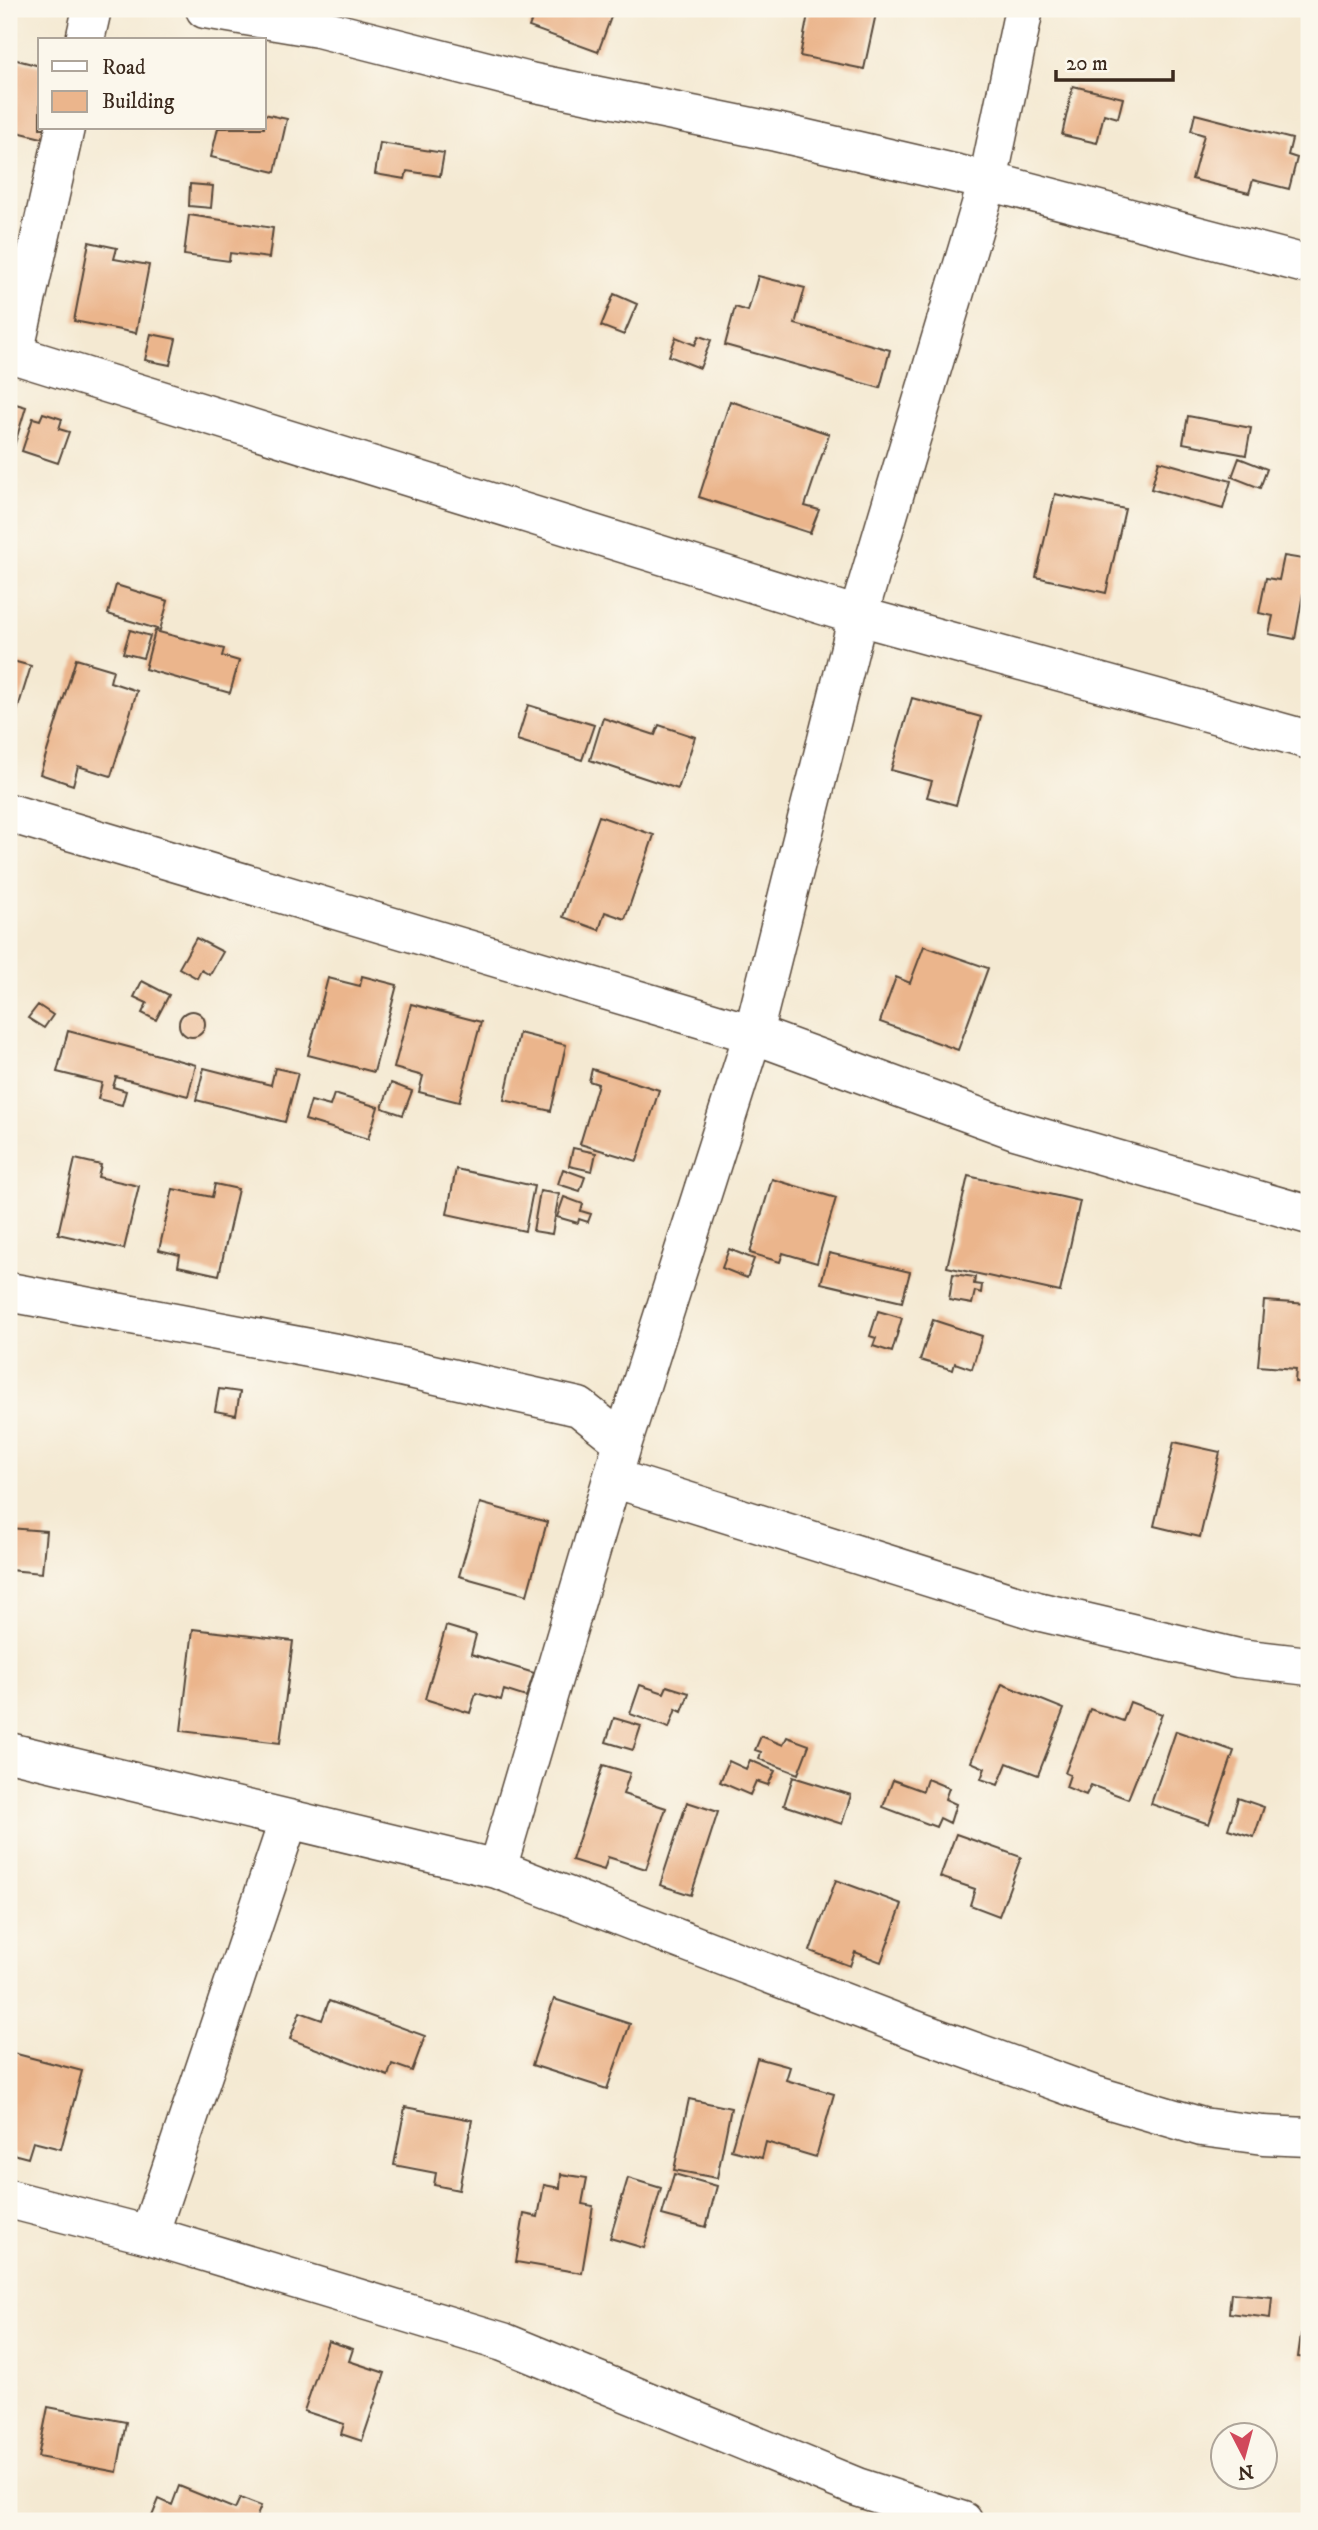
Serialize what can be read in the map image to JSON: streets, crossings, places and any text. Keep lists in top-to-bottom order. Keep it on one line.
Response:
{"legend":["Road","Building"],"scale_bar":"20 m","north":"bottom"}
